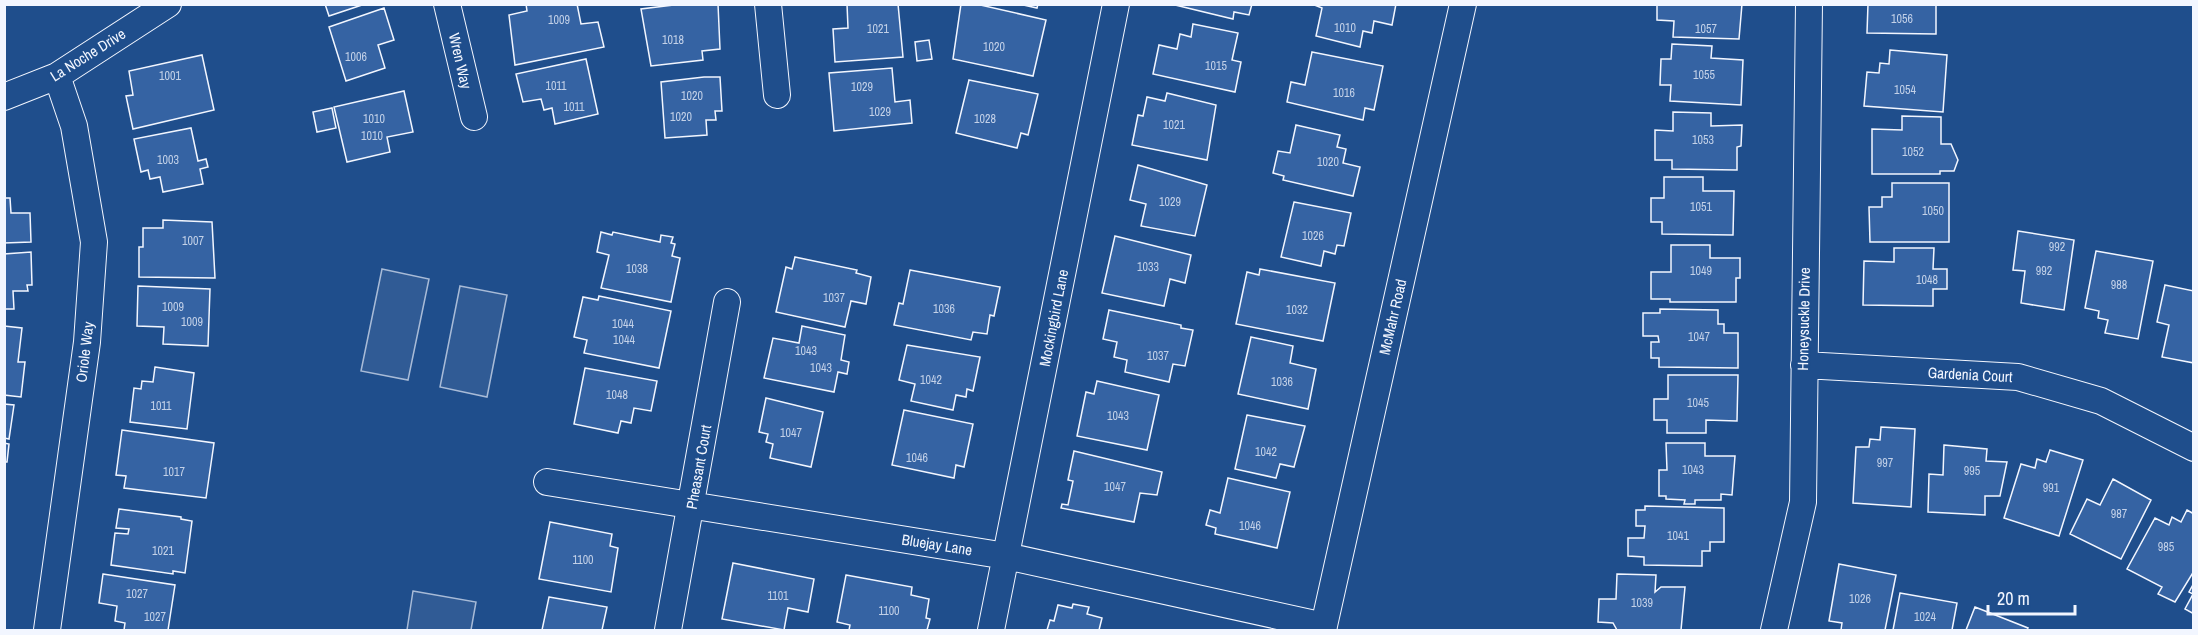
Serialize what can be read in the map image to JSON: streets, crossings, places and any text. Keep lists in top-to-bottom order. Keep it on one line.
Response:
{"streets":{"street":["La Noche Drive","Wren Way","McMahr Road","Mockingbird Lane","Honeysuckle Drive","Oriole Way","Gardenia Court","Pheasant Court","Bluejay Lane"]},"crossings":[["La Noche Drive","Oriole Way"],["McMahr Road","Bluejay Lane"],["Mockingbird Lane","Bluejay Lane"],["Honeysuckle Drive","Gardenia Court"],["Pheasant Court","Bluejay Lane"]],"house_numbers":["1056","1009","1010","1021","1057","1018","1020","1006","1015","1055","1001","1011","1029","1054","1016","1020","1011","1029","1020","1010","1028","1021","1010","1053","1052","1003","1020","1029","1051","1050","1026","1007","992","1033","1038","1049","992","1048","988","1037","1009","1036","1032","1009","1044","1047","1044","1043","1037","1043","1042","1036","1048","1045","1011","1043","1047","1042","1046","997","1043","995","1017","1047","991","987","1046","1041","985","1021","1100","1027","1101","1026","1039","1100","1027","1024"],"scale_bar":"20 m"}
